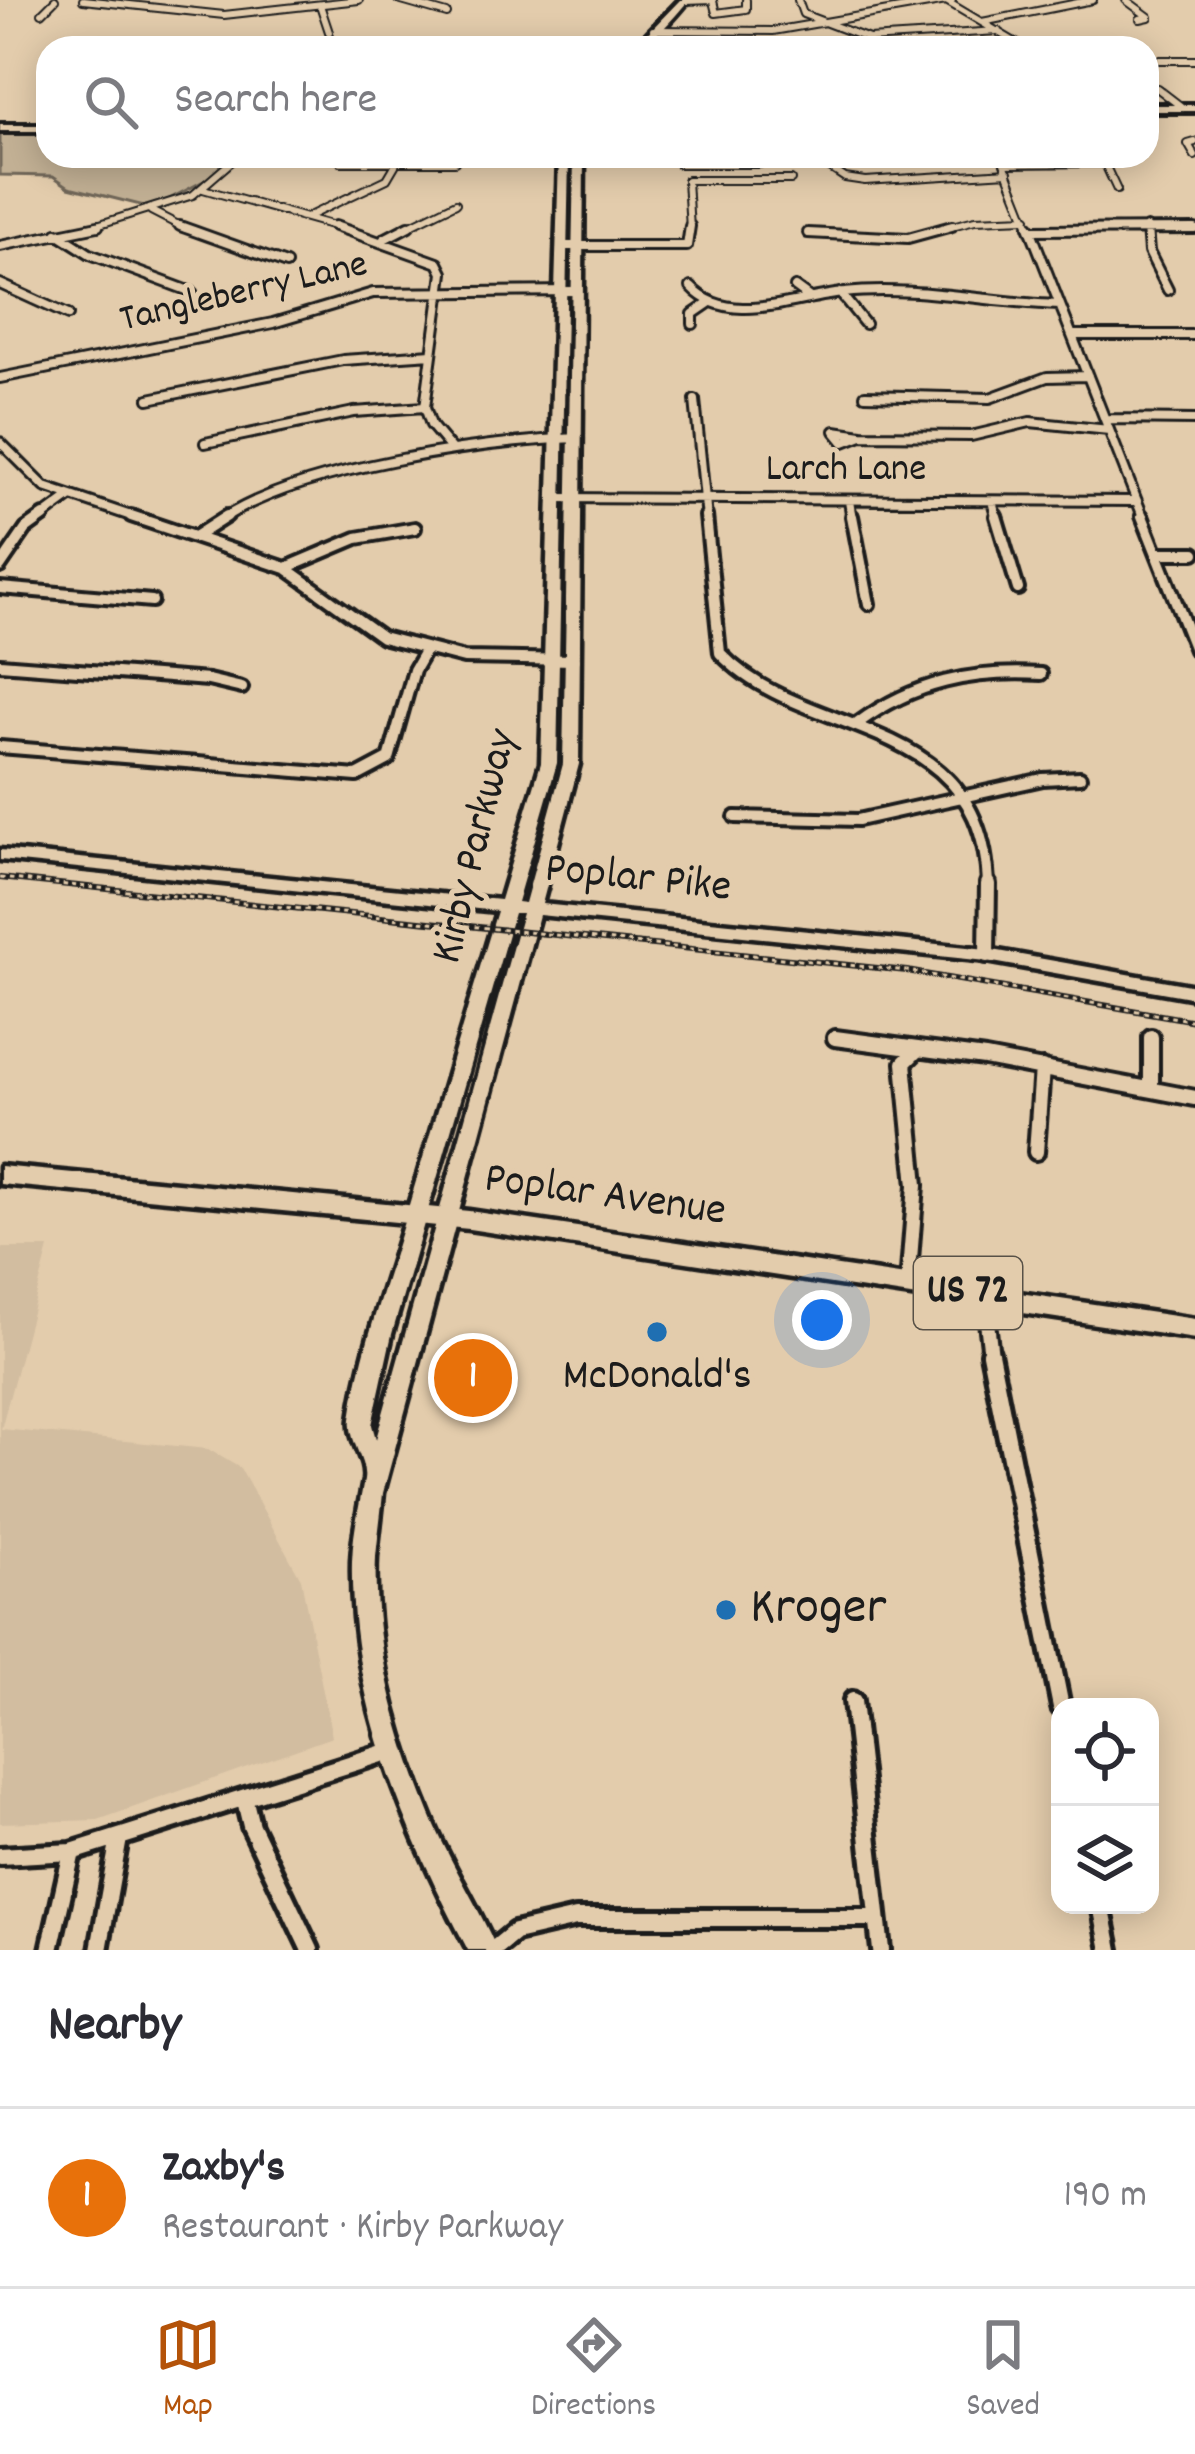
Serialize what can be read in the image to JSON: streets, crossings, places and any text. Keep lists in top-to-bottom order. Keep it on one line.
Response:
{"streets":{"main road":["Kirby Parkway","Poplar Pike","Poplar Avenue","US 72"],"street":["Tangleberry Lane","Larch Lane"]},"crossings":[["Tangleberry Lane","Kirby Parkway"],["Larch Lane","Kirby Parkway"],["Kirby Parkway","Poplar Pike"],["Kirby Parkway","Poplar Avenue"]],"places":["McDonald's","Kroger"],"page":{"search":"Search here","pins":"1","heading":"Nearby","list":[{"mark":"1","name":"Zaxby's","note":"Restaurant · Kirby Parkway","value":"190 m"}],"nav":["Map","Directions","Saved"]}}
